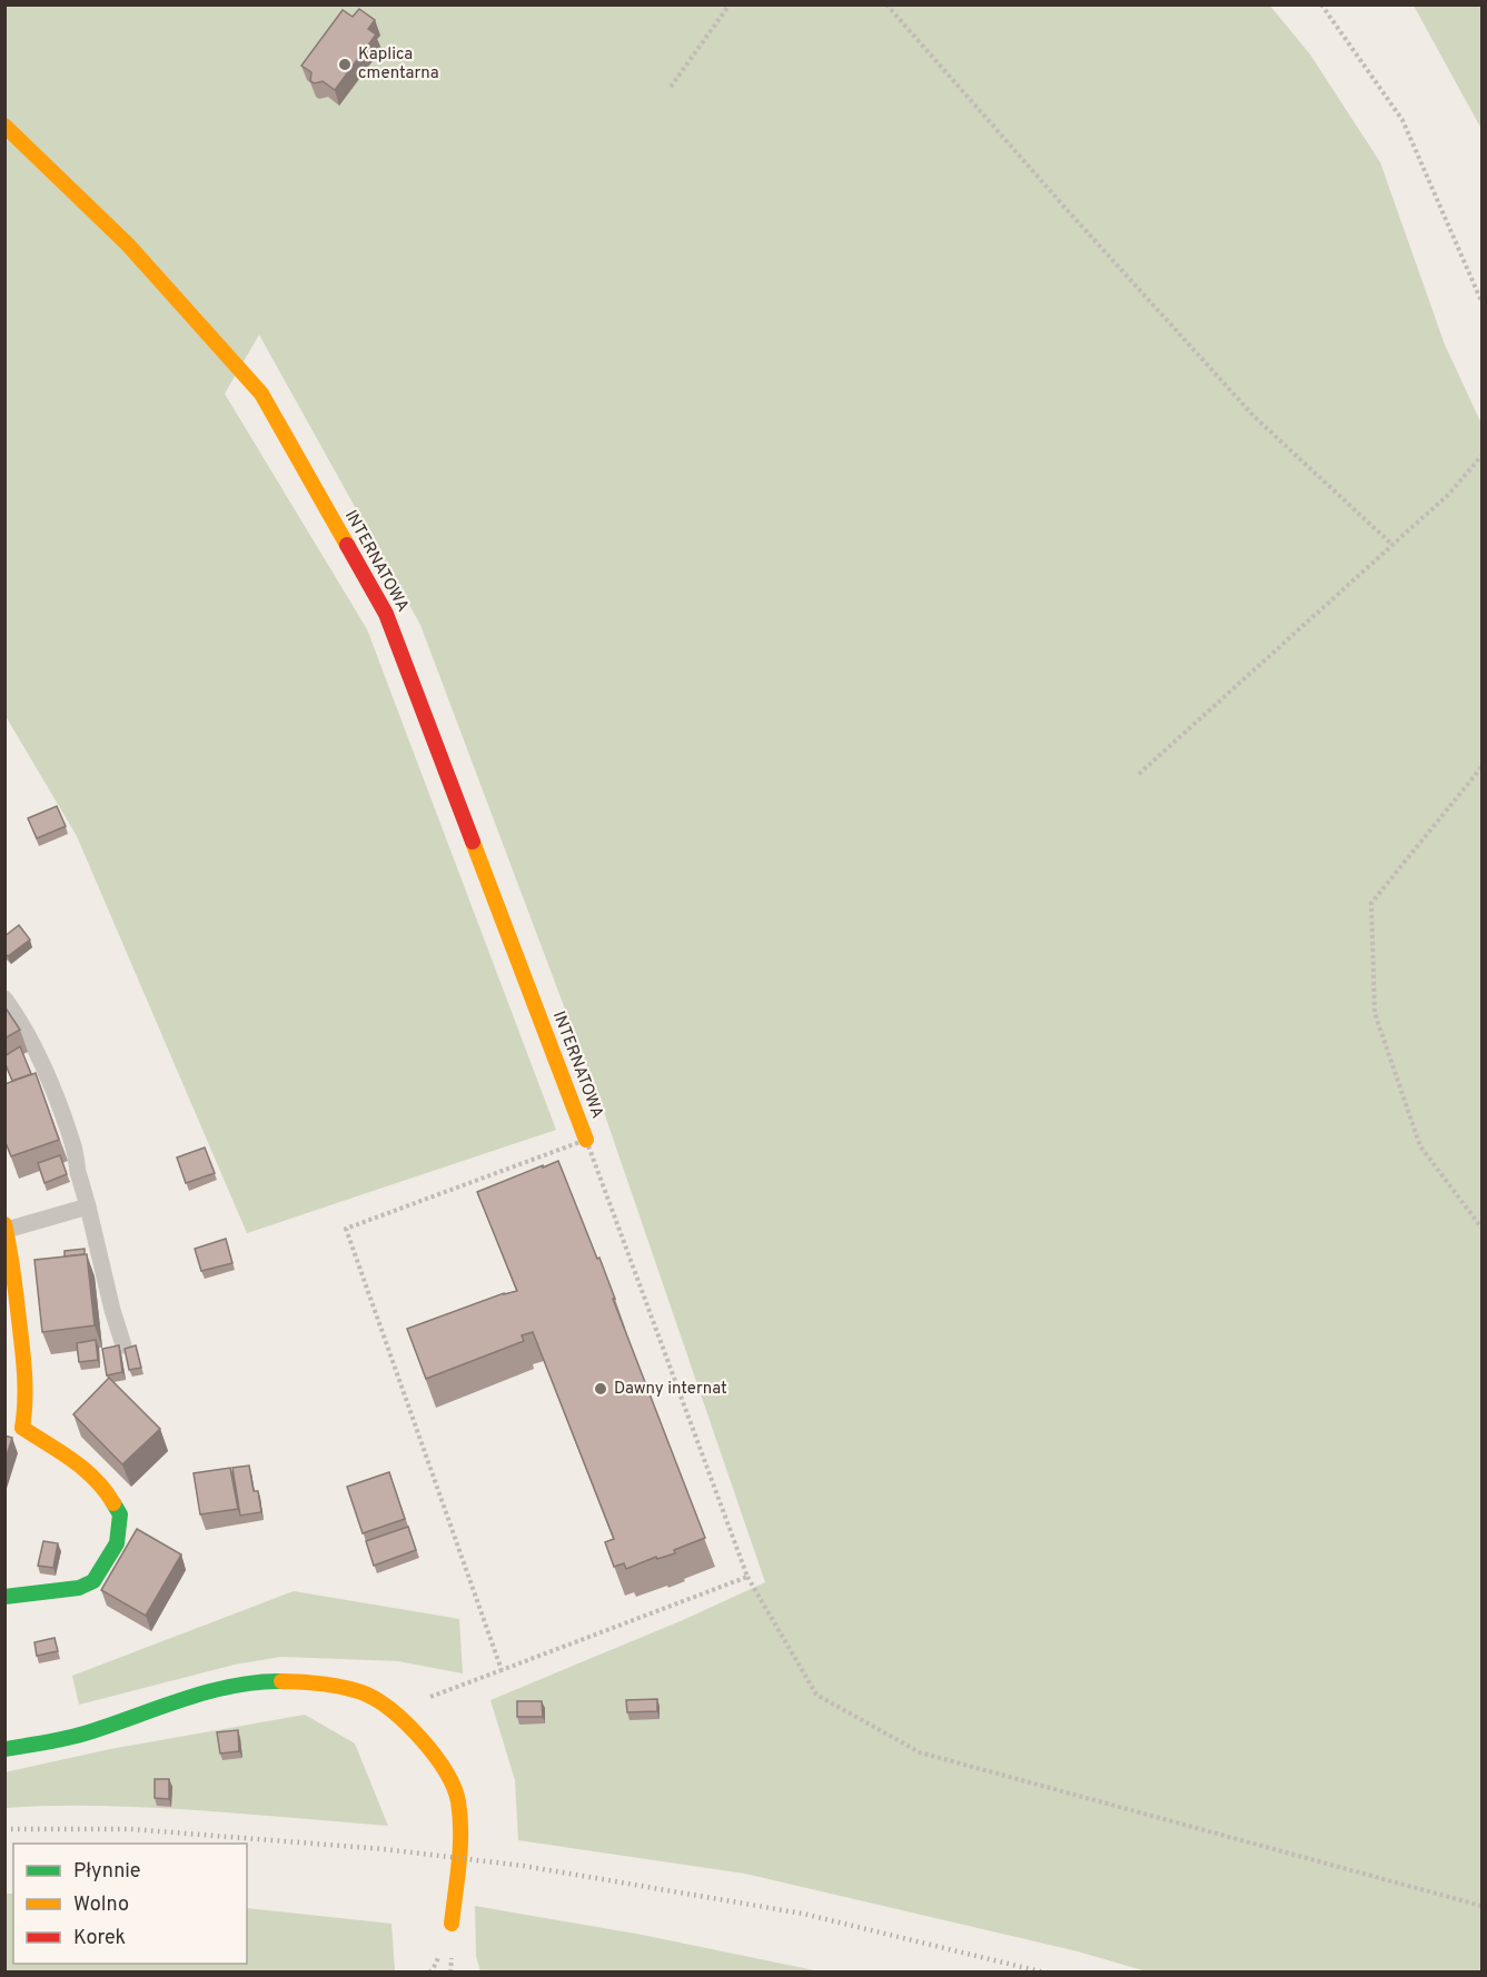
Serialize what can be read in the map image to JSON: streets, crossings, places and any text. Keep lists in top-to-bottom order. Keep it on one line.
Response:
{"streets":{"street":["INTERNATOWA"]},"places":["Kaplica cmentarna","Dawny internat"],"legend":["Płynnie","Wolno","Korek"]}
